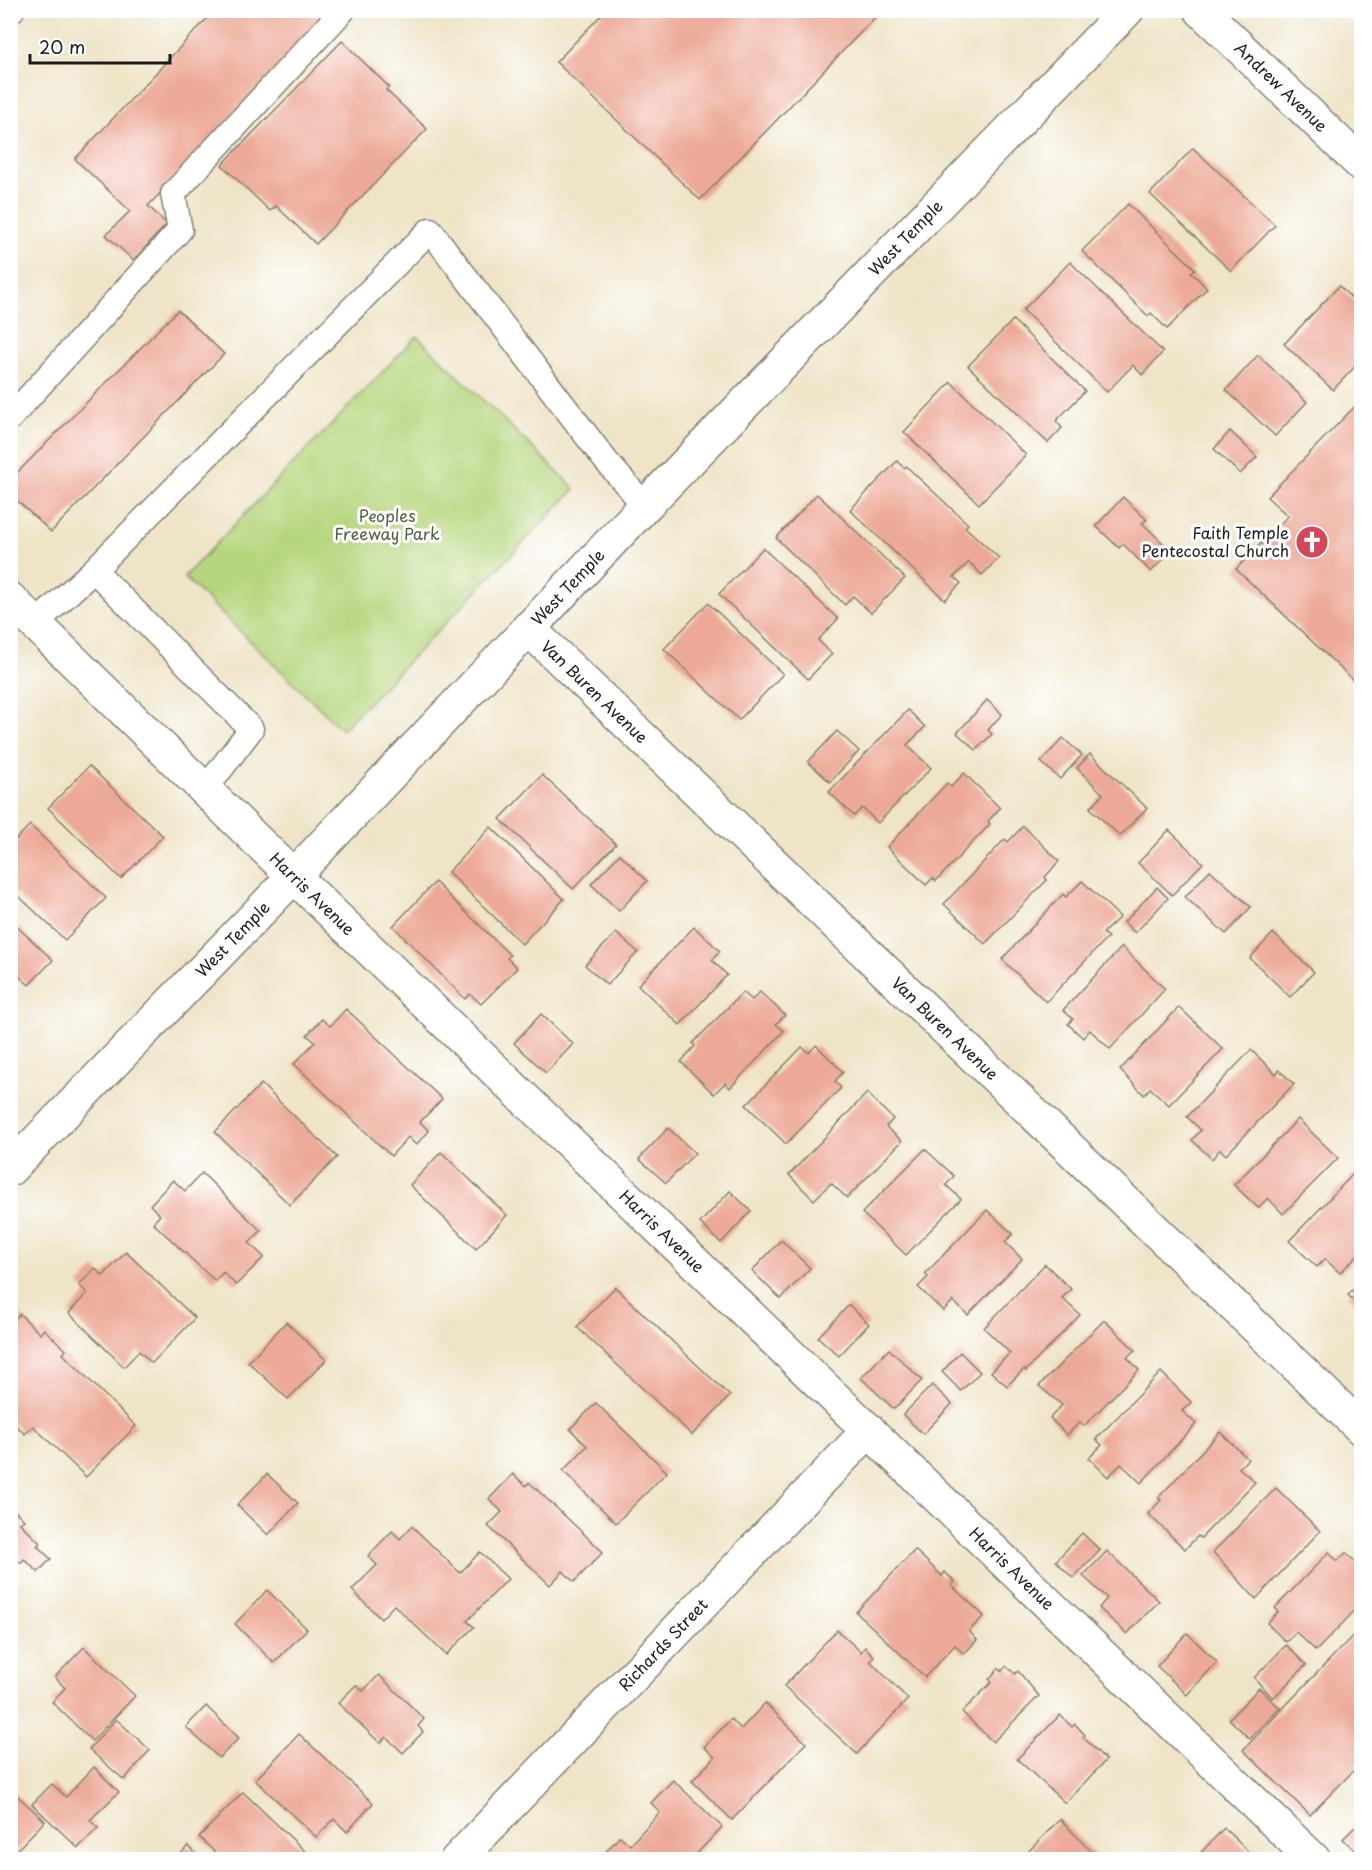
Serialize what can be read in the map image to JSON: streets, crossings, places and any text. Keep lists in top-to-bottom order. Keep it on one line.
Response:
{"streets":{"street":["Andrew Avenue","West Temple","Van Buren Avenue","Harris Avenue","Richards Street"]},"crossings":[["West Temple","Van Buren Avenue"],["West Temple","Harris Avenue"],["Harris Avenue","Richards Street"]],"parks":["Peoples Freeway Park"],"places":{"church":["Faith Temple Pentecostal Church"]},"scale_bar":"20 m"}
